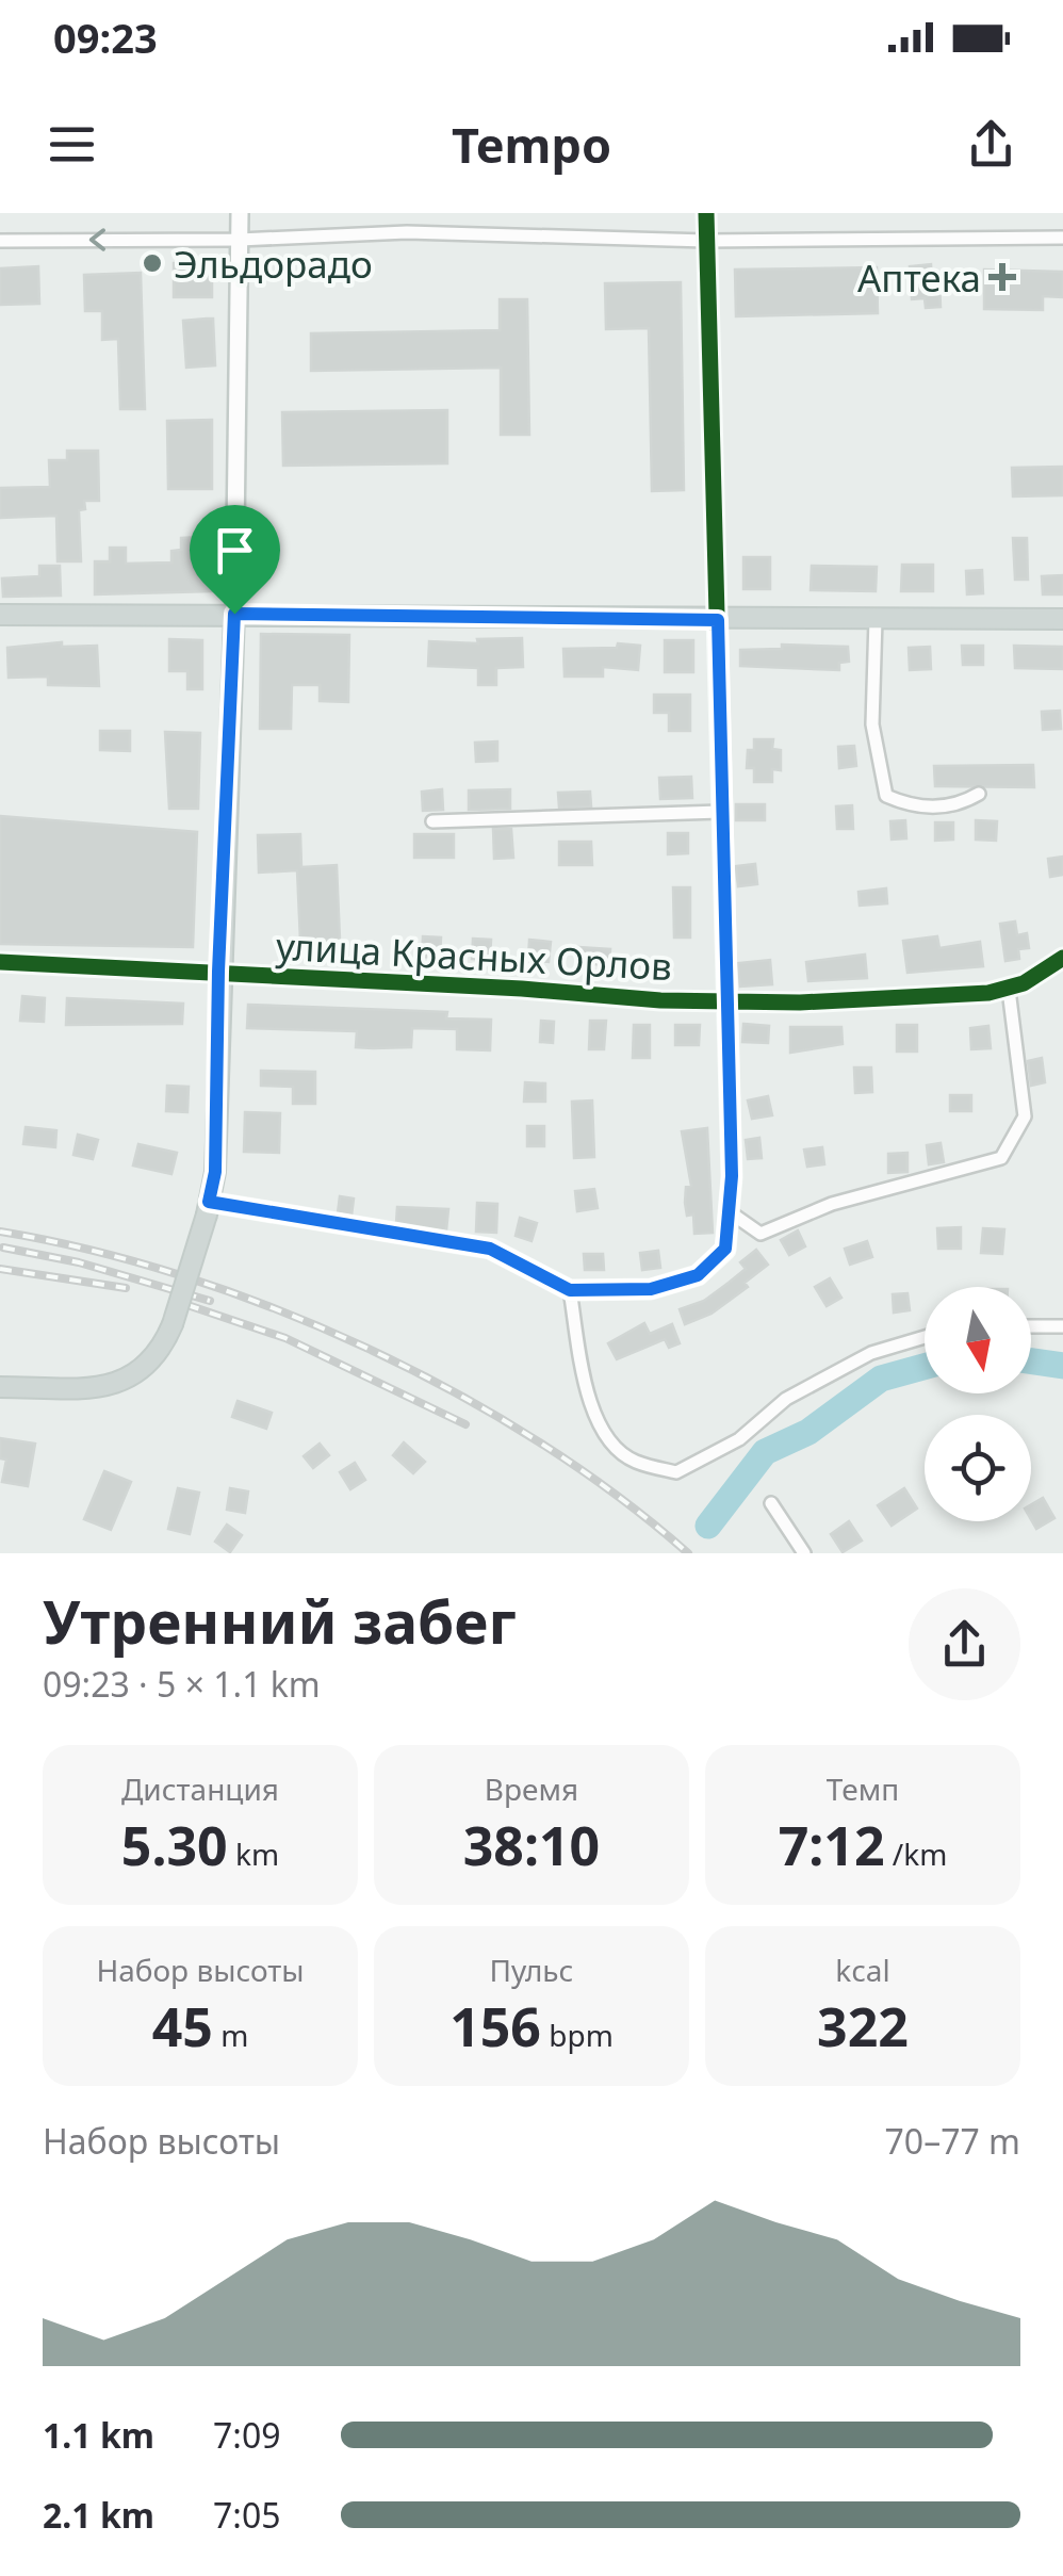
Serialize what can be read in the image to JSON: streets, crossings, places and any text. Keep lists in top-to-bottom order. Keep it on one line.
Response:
{"streets":{"street":["улица Красных Орлов"]},"places":{"other":["Эльдорадо"],"health":["Аптека"]},"north":"bottom","page":{"status":"09:23","header":"Tempo","heading":["Утренний забег","09:23 · 5 × 1.1 km"],"stats":[["Дистанция","5.30 km"],["Время","38:10"],["Темп","7:12 /km"],["Набор высоты","45 m"],["Пульс","156 bpm"],["kcal","322"]],"chart":["Набор высоты","70–77 m"],"list":[{"name":"1.1 km","note":"7:09"},{"name":"2.1 km","note":"7:05"}]}}
